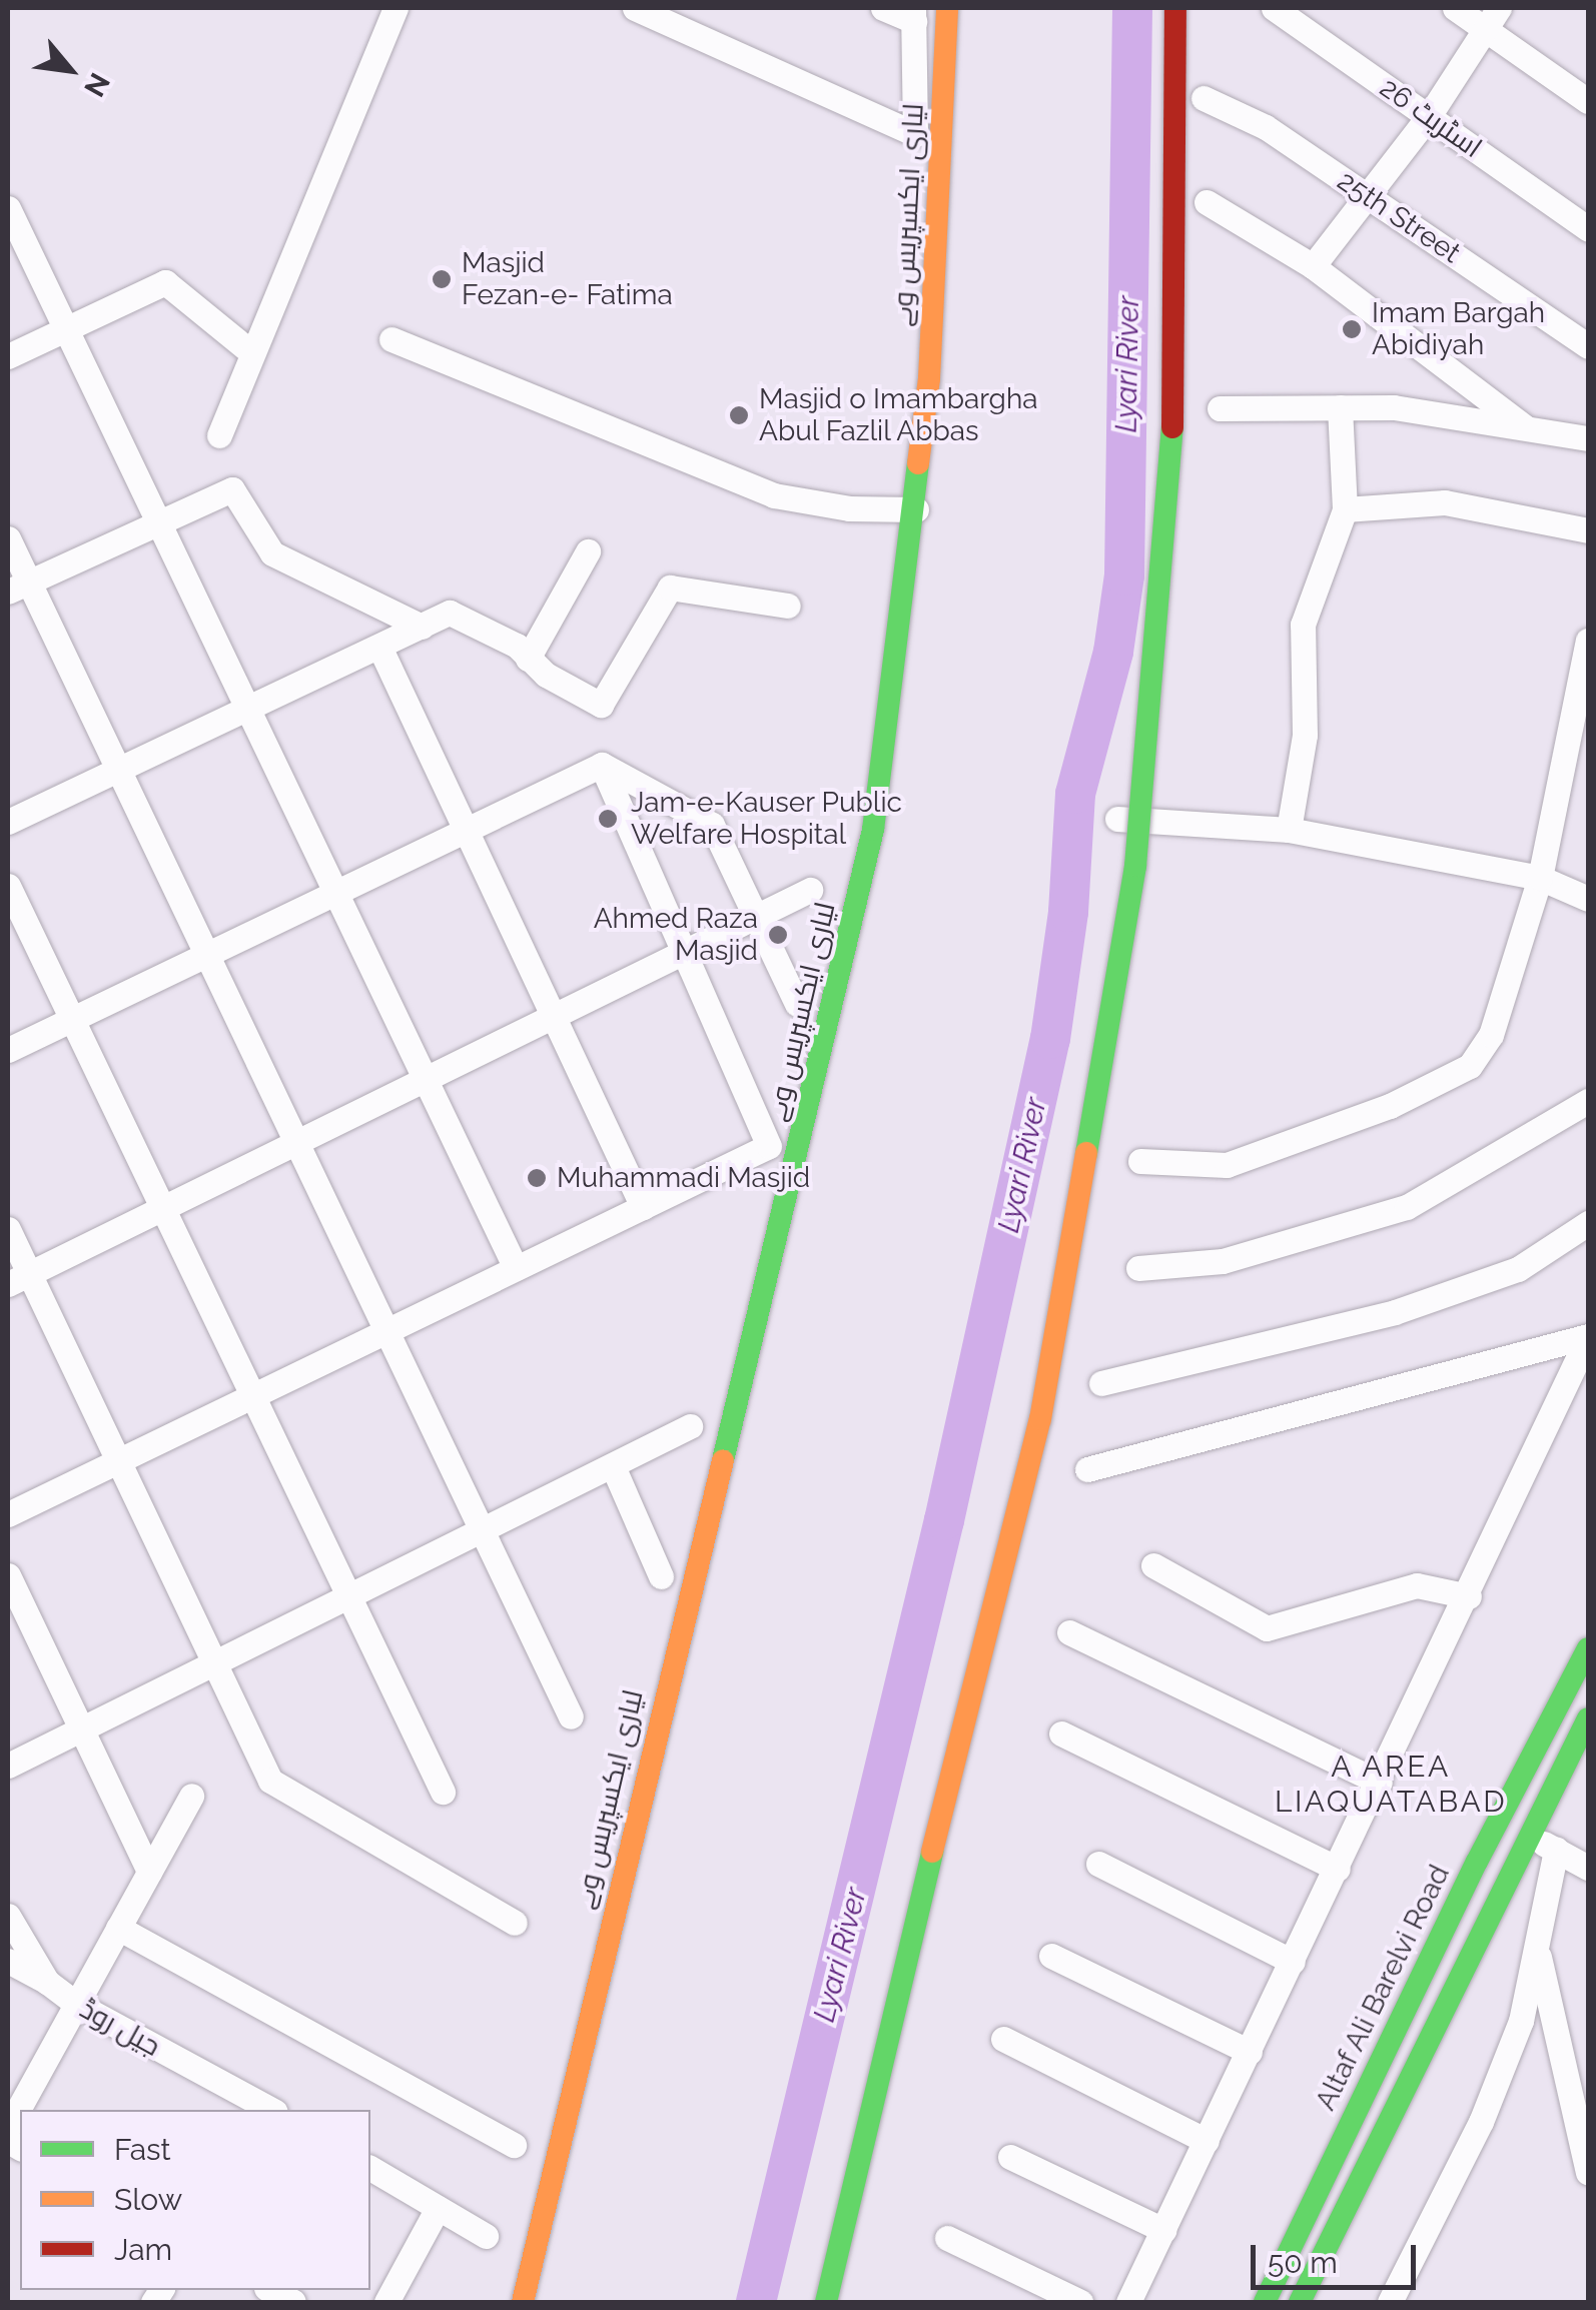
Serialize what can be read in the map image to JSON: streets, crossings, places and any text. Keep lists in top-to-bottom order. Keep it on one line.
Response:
{"streets":{"main road":["لیاری ایکسپریس وے","Altaf Ali Barelvi Road"],"street":["اسٹریٹ 26","25th Street","جیل روڈ"]},"districts":["A AREA LIAQUATABAD"],"water":["Lyari River"],"places":["Masjid Fezan-e- Fatima","Imam Bargah Abidiyah","Masjid o Imambargha Abul Fazlil Abbas","Jam-e-Kauser Public Welfare Hospital","Ahmed Raza Masjid","Muhammadi Masjid"],"legend":["Fast","Slow","Jam"],"scale_bar":"50 m","north":"bottom right"}
